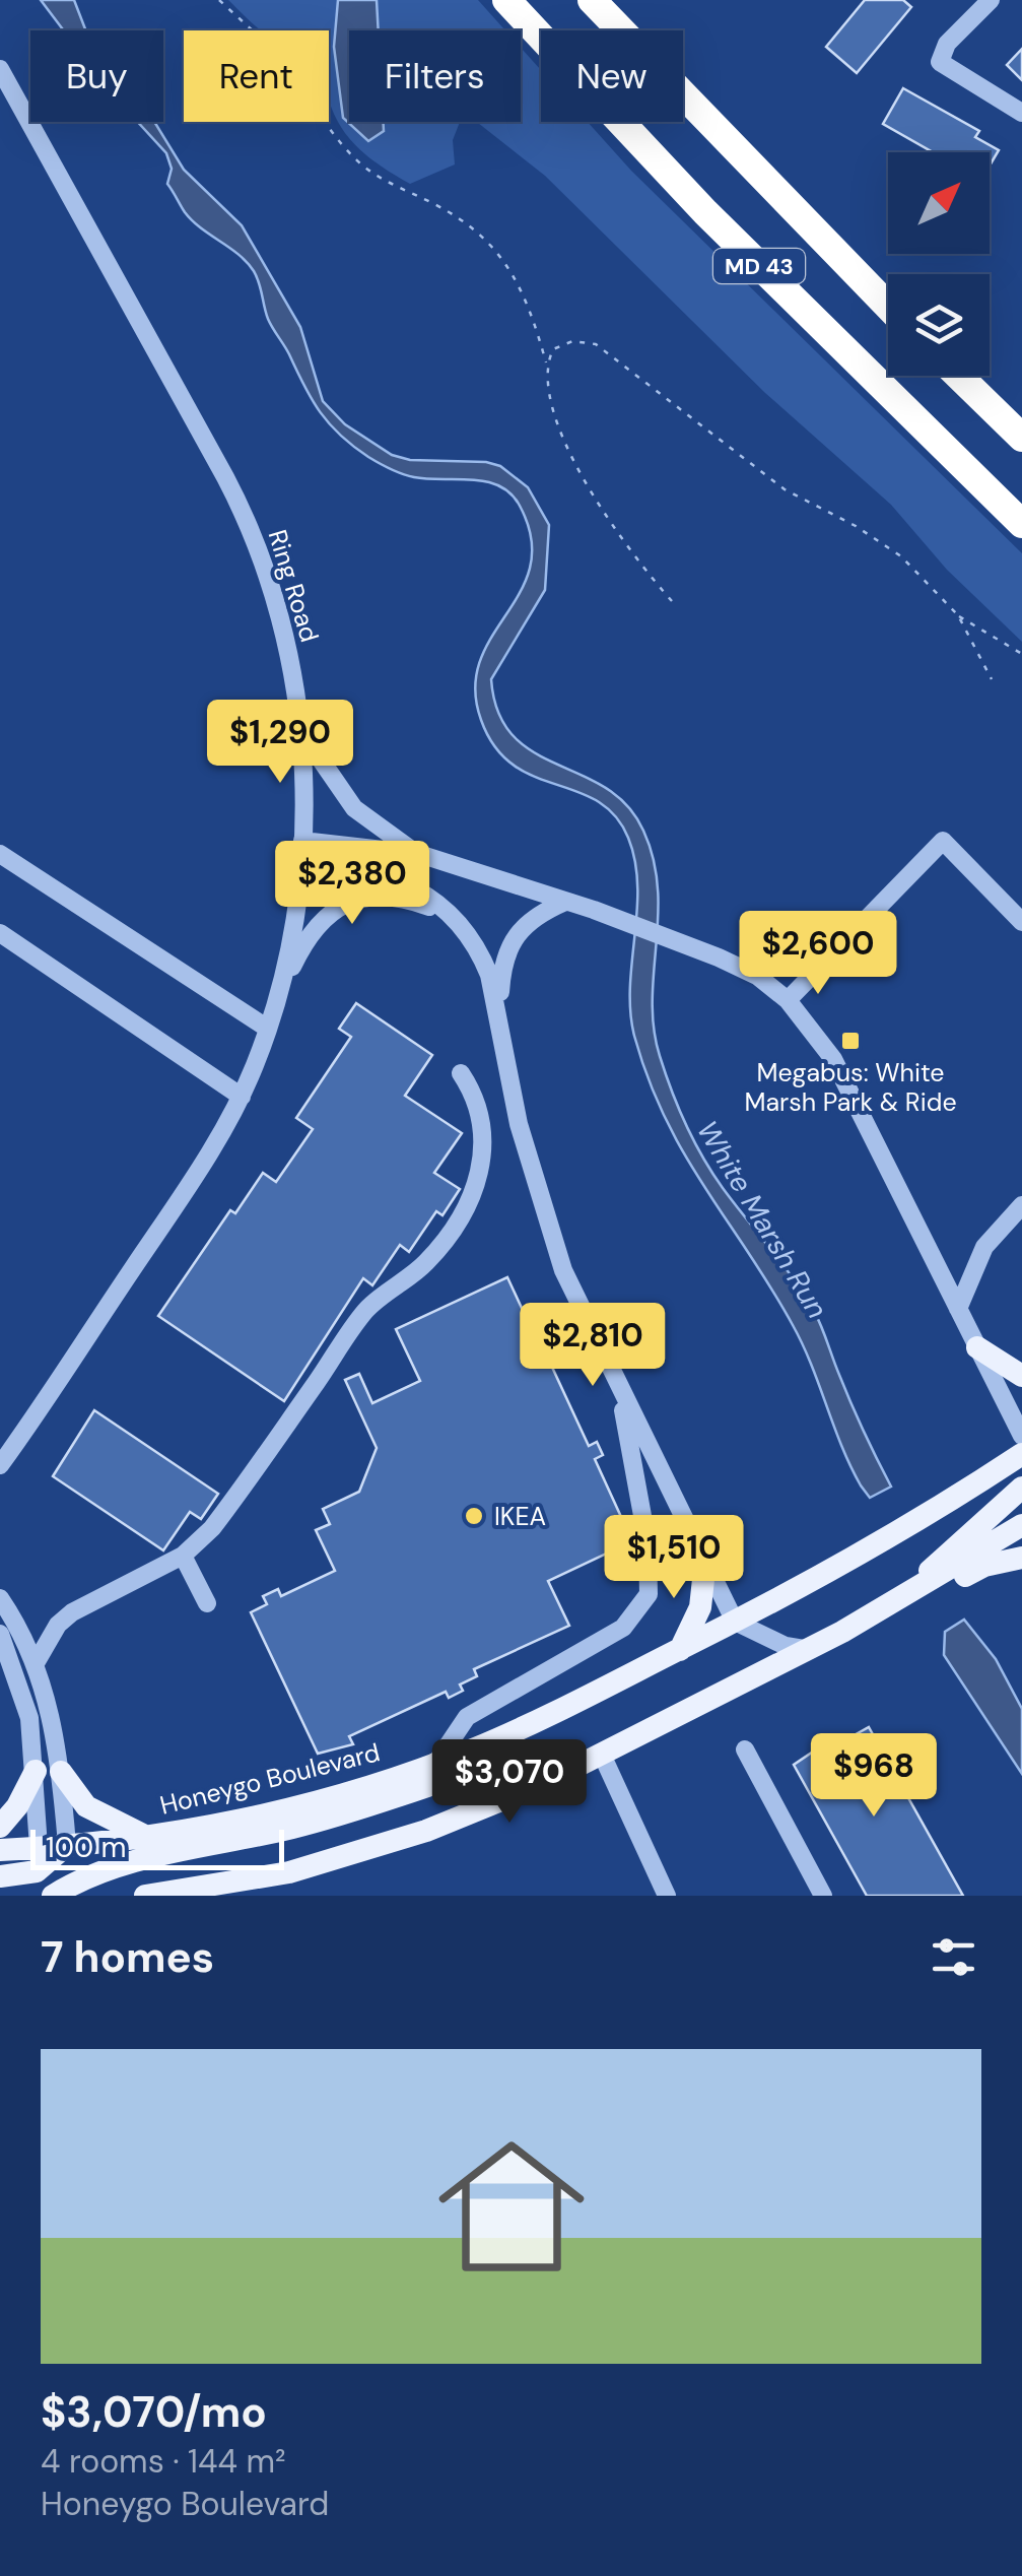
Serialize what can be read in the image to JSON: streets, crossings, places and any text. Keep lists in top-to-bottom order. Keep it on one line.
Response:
{"streets":{"highway":["MD 43"],"main road":["Honeygo Boulevard"],"street":["Ring Road"]},"water":["White Marsh Run"],"places":{"transit":["Megabus: White Marsh Park & Ride"],"other":["IKEA"]},"scale_bar":"100 m","north":"top right","page":{"chip":["Buy","Rent","Filters","New"],"price":["$1,290","$2,380","$2,600","$2,810","$1,510","$968","$3,070"],"scale":"100 m","heading":"7 homes","list":[{"name":"$3,070/mo","note":"4 rooms · 144 m² · Honeygo Boulevard"}]}}
